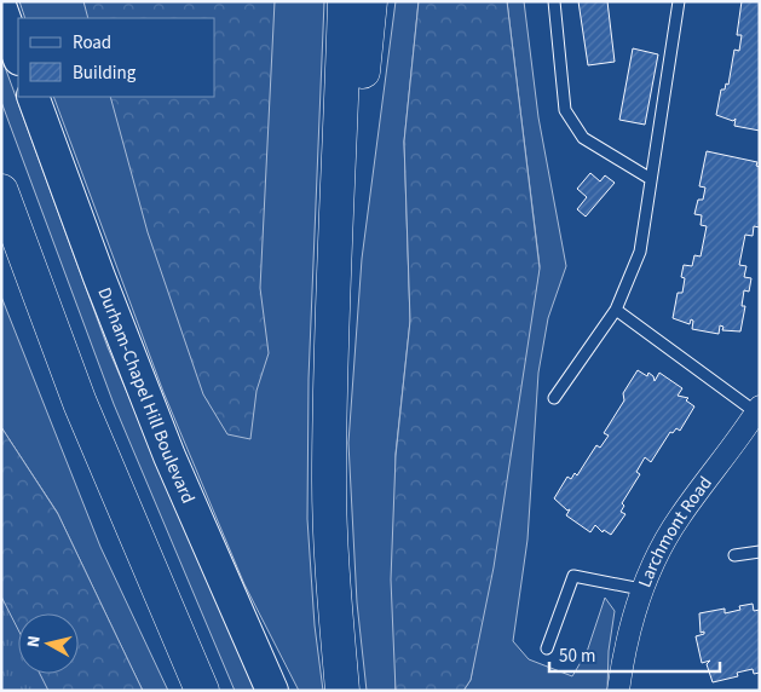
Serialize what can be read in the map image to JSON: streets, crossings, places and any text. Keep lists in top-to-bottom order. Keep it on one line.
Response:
{"streets":{"main road":["Durham-Chapel Hill Boulevard"],"street":["Larchmont Road"]},"legend":["Road","Building"],"scale_bar":"50 m","north":"left"}
